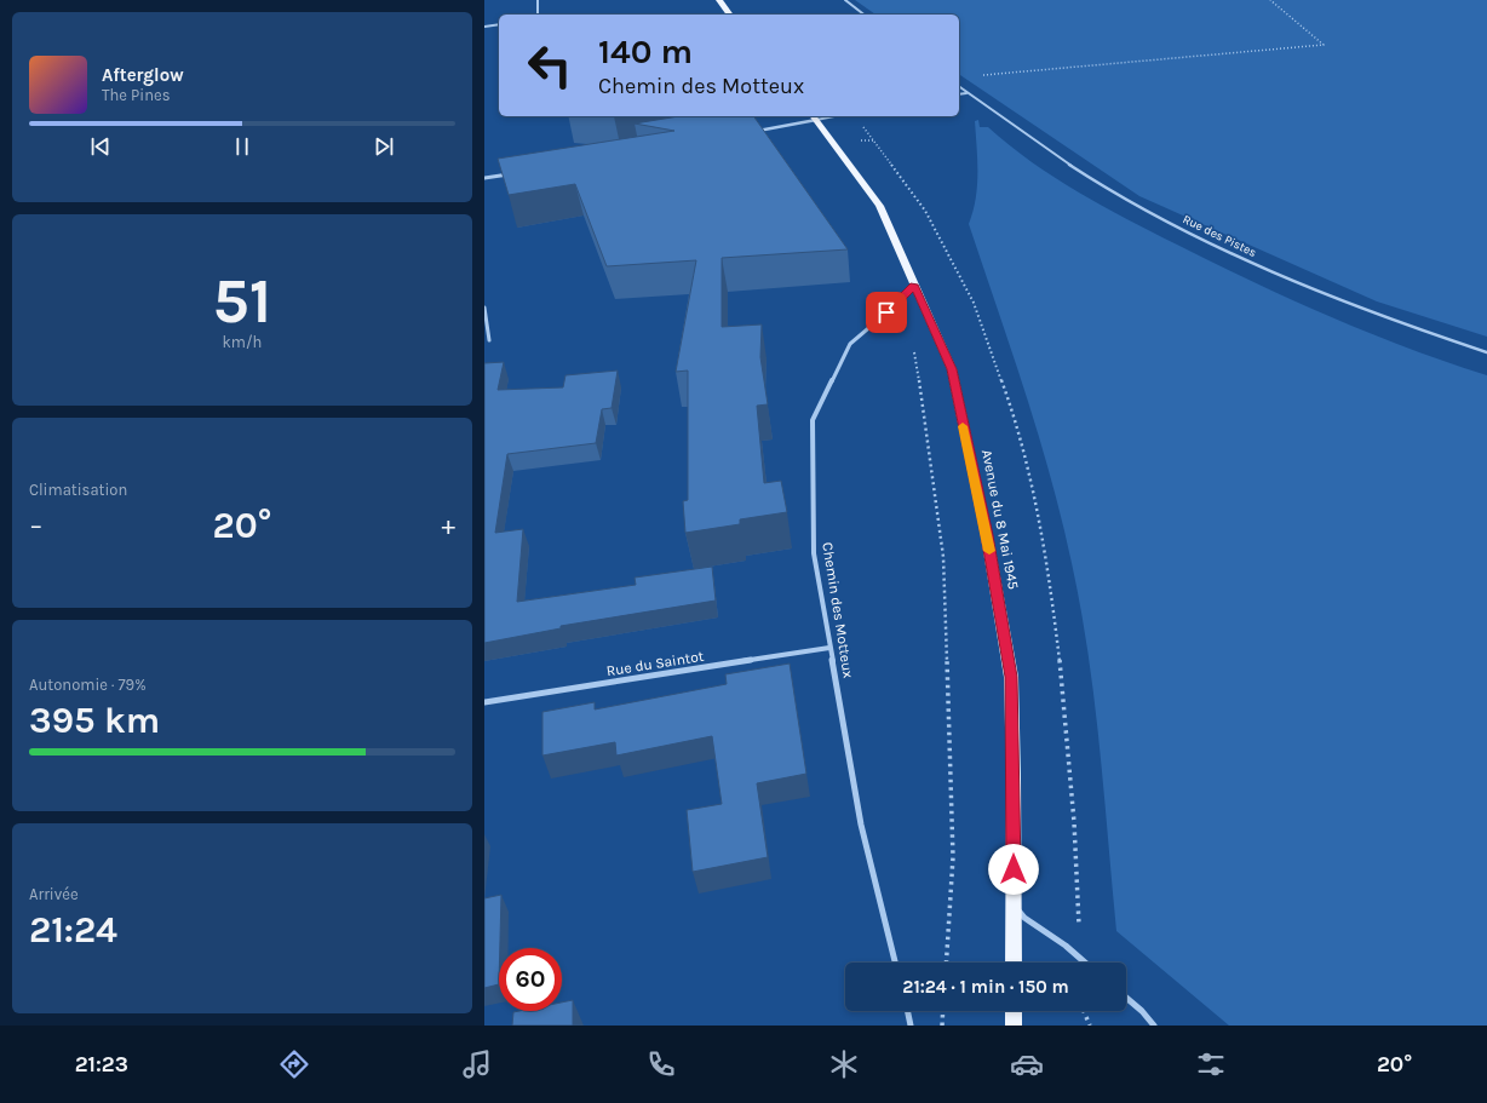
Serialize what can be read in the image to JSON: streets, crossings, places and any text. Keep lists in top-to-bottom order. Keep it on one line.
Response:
{"streets":{"main road":["Avenue du 8 Mai 1945"],"street":["Chemin des Motteux","Rue du Saintot"],"lane":["Rue des Pistes"]},"crossings":[["Avenue du 8 Mai 1945","Chemin des Motteux"],["Chemin des Motteux","Rue du Saintot"]],"page":{"turn":["140 m","Chemin des Motteux"],"song":["Afterglow","The Pines"],"tile":[["51","km/h"],"Climatisation",["Autonomie · 79%","395 km"],["Arrivée","21:24"]],"heat":["−","20°","+"],"limit":"60","trip":"21:24 · 1 min · 150 m","tabs":["21:23","20°"]}}
